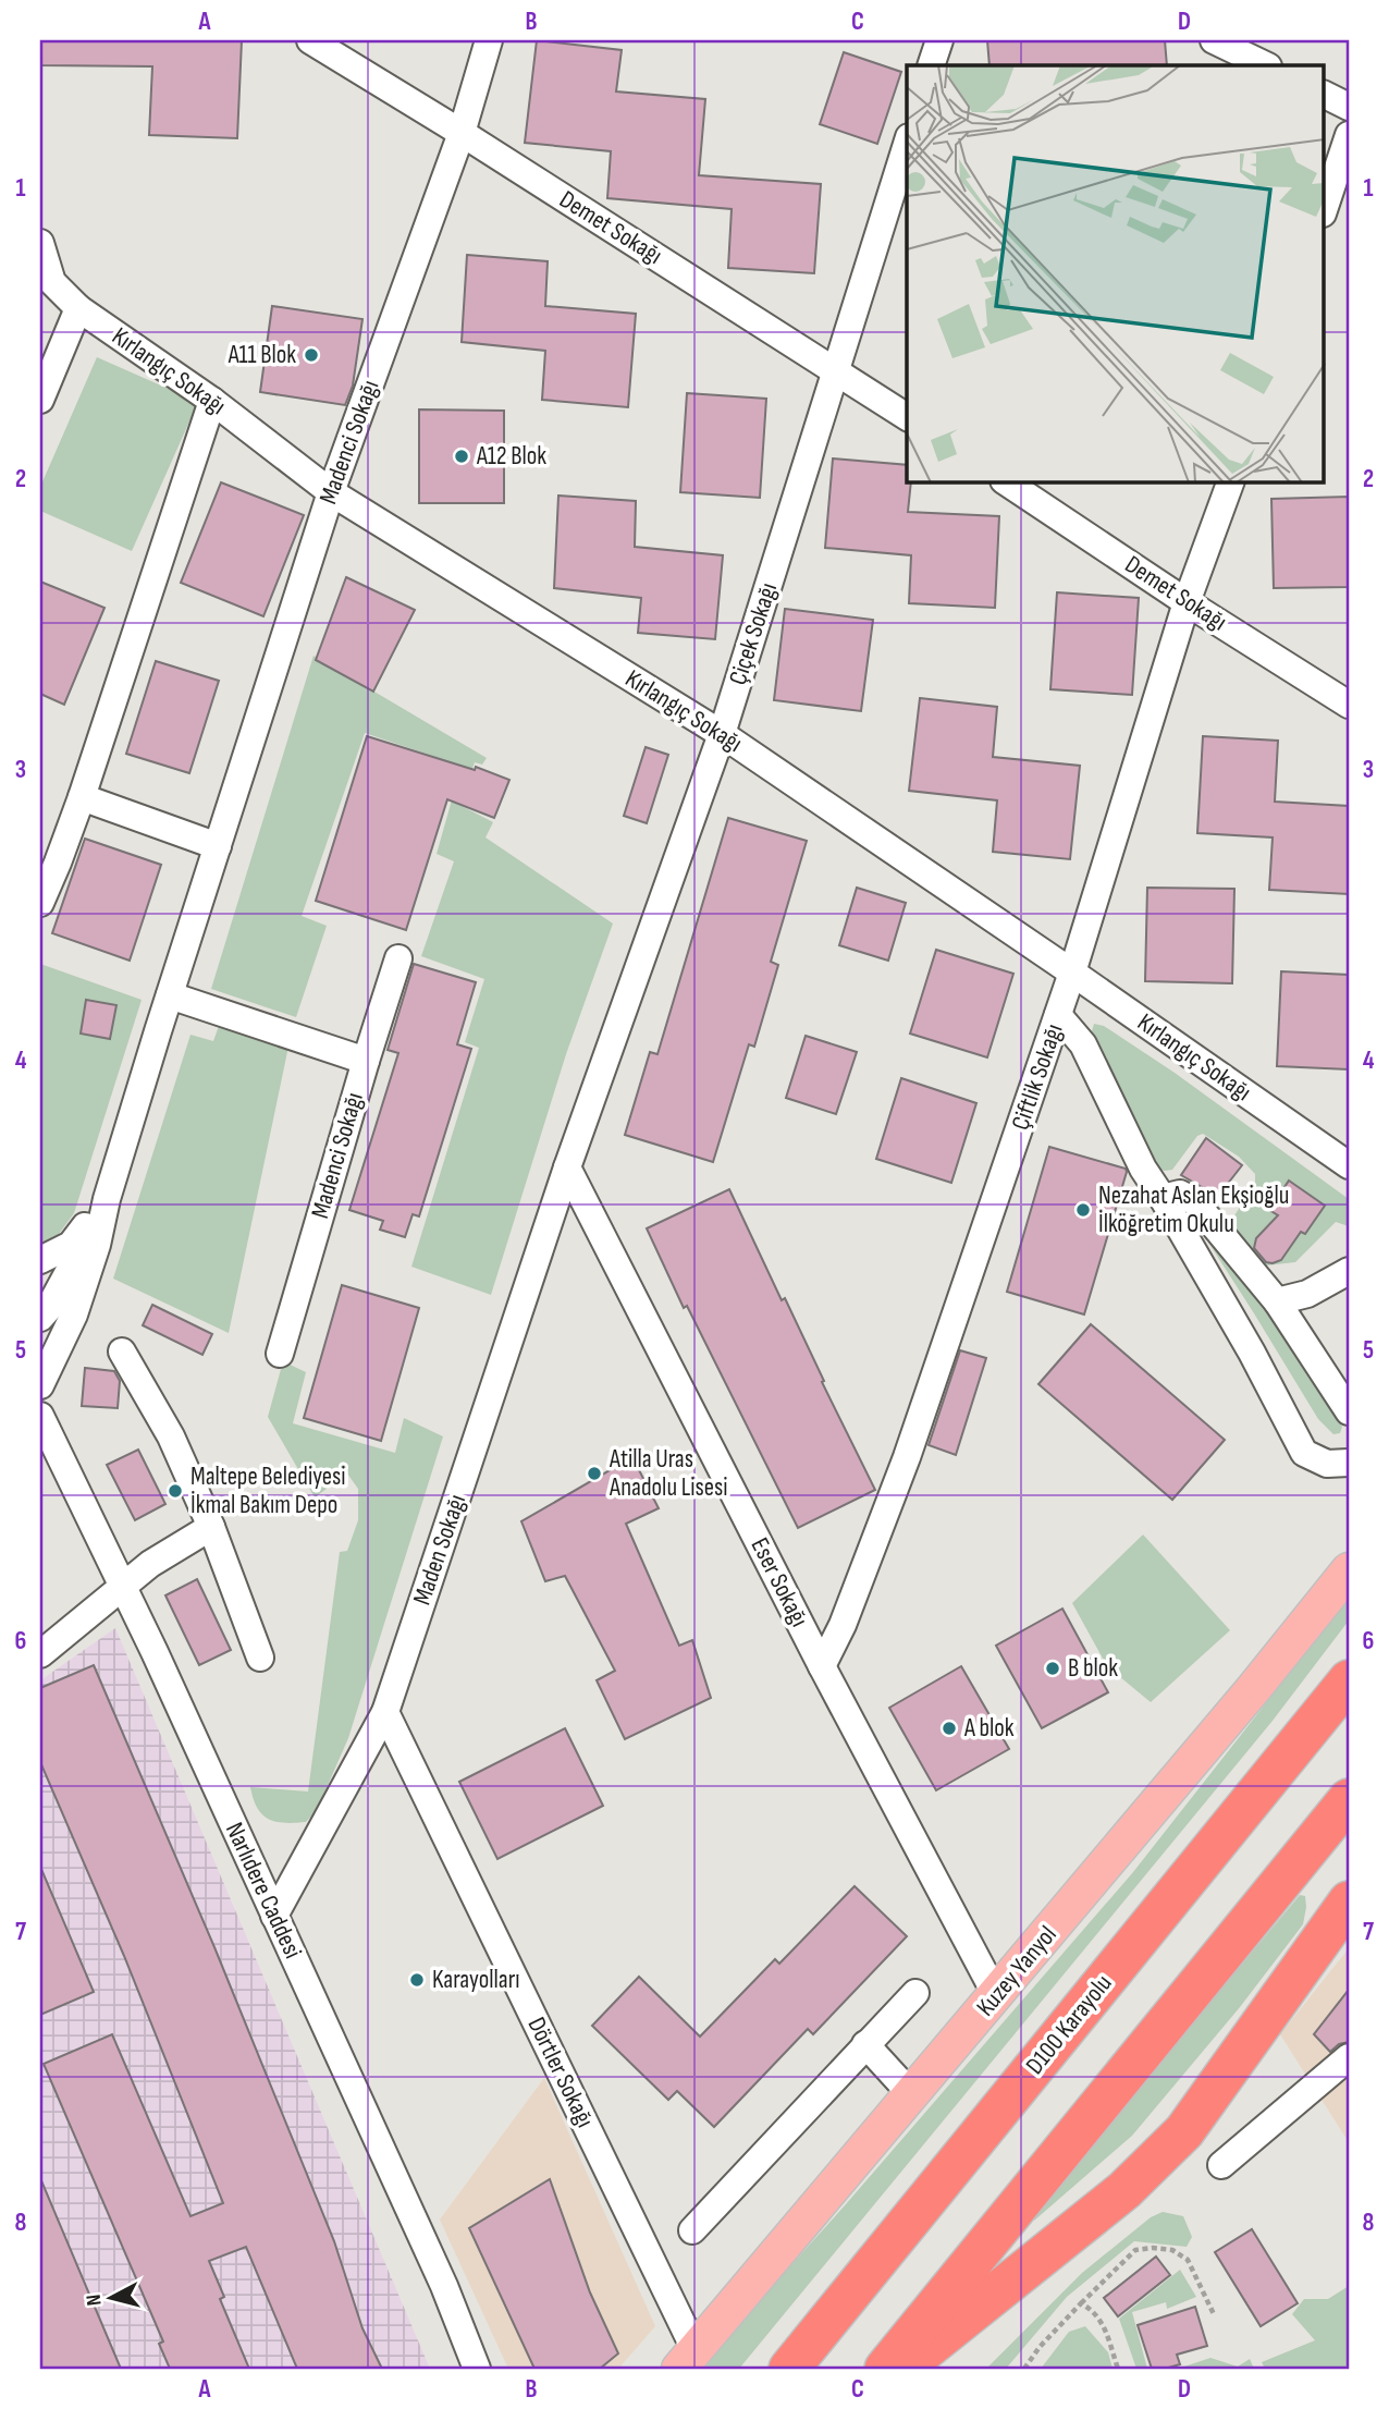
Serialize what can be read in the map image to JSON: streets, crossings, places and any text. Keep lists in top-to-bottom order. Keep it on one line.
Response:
{"streets":{"highway":["D100 Karayolu"],"main road":["Kuzey Yanyol"],"street":["Demet Sokağı","Kırlangıç Sokağı","Madenci Sokağı","Çiçek Sokağı","Çiftlik Sokağı","Maden Sokağı","Eser Sokağı","Narlıdere Caddesi","Dörtler Sokağı"]},"crossings":[["Demet Sokağı","Madenci Sokağı"],["Demet Sokağı","Çiçek Sokağı"],["Demet Sokağı","Çiftlik Sokağı"],["Kırlangıç Sokağı","Madenci Sokağı"],["Kırlangıç Sokağı","Çiçek Sokağı"],["Kırlangıç Sokağı","Çiftlik Sokağı"],["Çiçek Sokağı","Maden Sokağı"],["Çiçek Sokağı","Eser Sokağı"],["Çiftlik Sokağı","Eser Sokağı"],["Maden Sokağı","Eser Sokağı"],["Maden Sokağı","Narlıdere Caddesi"],["Maden Sokağı","Dörtler Sokağı"],["Eser Sokağı","Kuzey Yanyol"],["Kuzey Yanyol","Dörtler Sokağı"]],"places":["A11 Blok","A12 Blok","Nezahat Aslan Ekşioğlu İlköğretim Okulu","Atilla Uras Anadolu Lisesi","Maltepe Belediyesi İkmal Bakım Depo","B blok","A blok","Karayolları"],"north":"left","grid":{"columns":["A","B","C","D"],"rows":["1","2","3","4","5","6","7","8"]}}
